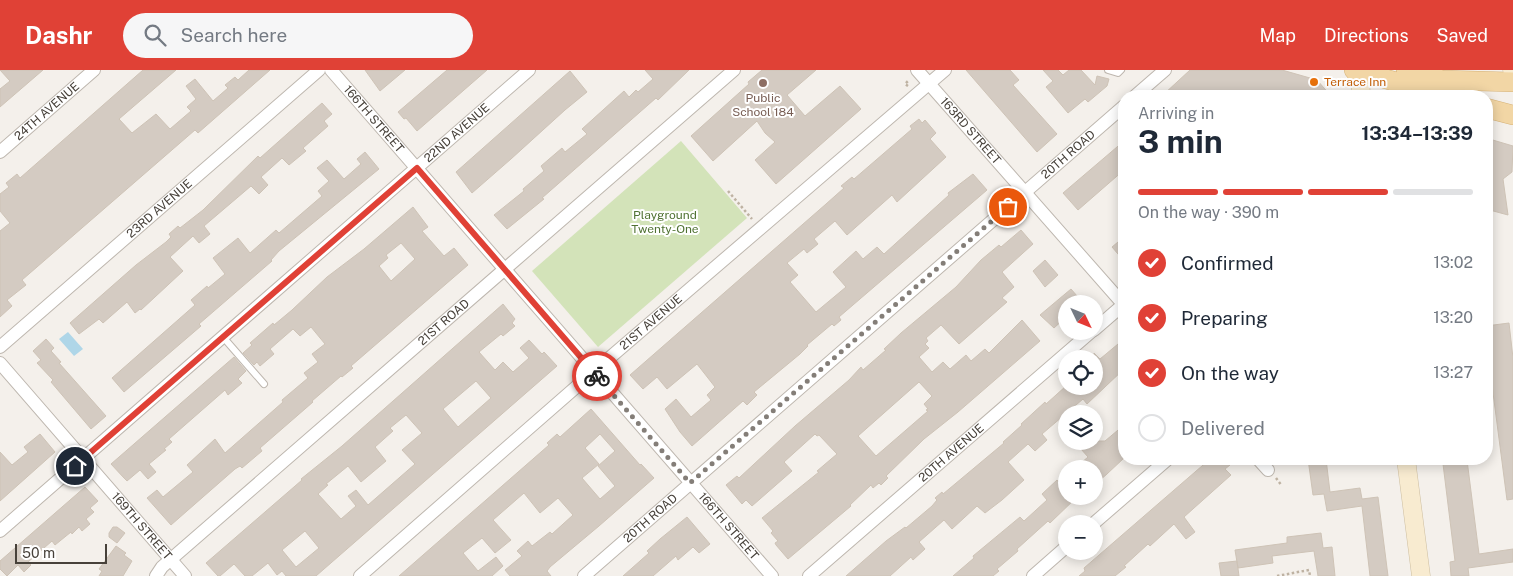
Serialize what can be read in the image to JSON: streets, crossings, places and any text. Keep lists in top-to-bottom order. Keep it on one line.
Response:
{"streets":{"street":["24TH AVENUE","166TH STREET","163RD STREET","22ND AVENUE","20TH ROAD","23RD AVENUE","21ST ROAD","21ST AVENUE","20TH AVENUE","169TH STREET"]},"crossings":[["166TH STREET","22ND AVENUE"],["166TH STREET","20TH ROAD"],["166TH STREET","21ST ROAD"],["166TH STREET","21ST AVENUE"],["163RD STREET","20TH ROAD"],["163RD STREET","21ST AVENUE"],["22ND AVENUE","169TH STREET"],["21ST ROAD","169TH STREET"]],"parks":["Playground Twenty-One"],"places":["Terrace Inn","Public School 184"],"scale_bar":"50 m","north":"bottom right","page":{"header":"Dashr","search":"Search here","nav":["Map","Directions","Saved"],"heading":["3 min","Arriving in","13:34–13:39"],"bar":"On the way · 390 m","list":[["Confirmed","13:02"],["Preparing","13:20"],["On the way","13:27"],"Delivered"],"map_buttons":["+","−"],"scale":"50 m"}}
